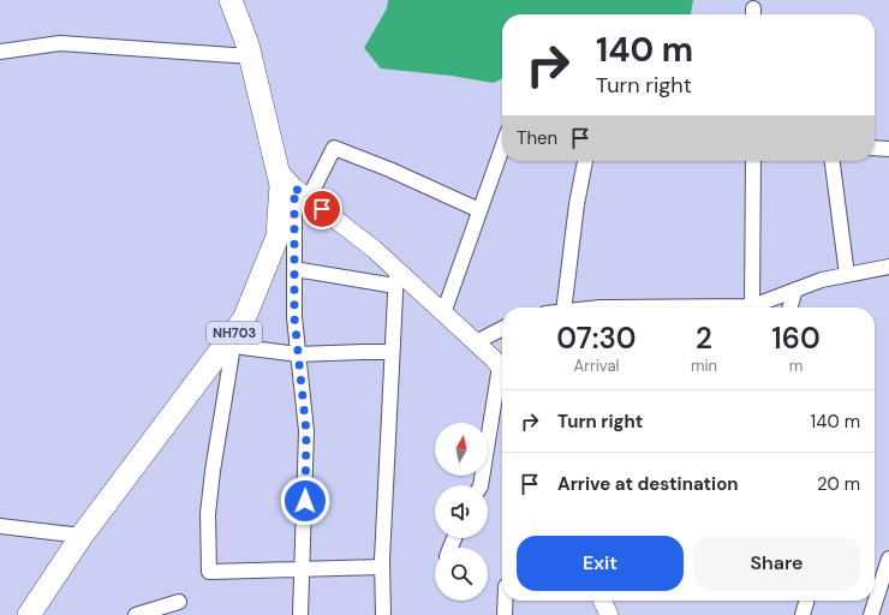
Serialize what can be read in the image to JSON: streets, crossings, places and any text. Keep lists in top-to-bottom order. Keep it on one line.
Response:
{"streets":{"highway":["NH703"]},"north":"top","page":{"turn":["140 m","Turn right"],"then":"Then","eta":["07:30","Arrival","2","min","160","m"],"list":[{"name":"Turn right","value":"140 m"},{"name":"Arrive at destination","value":"20 m"}],"buttons":["Exit","Share"]}}
